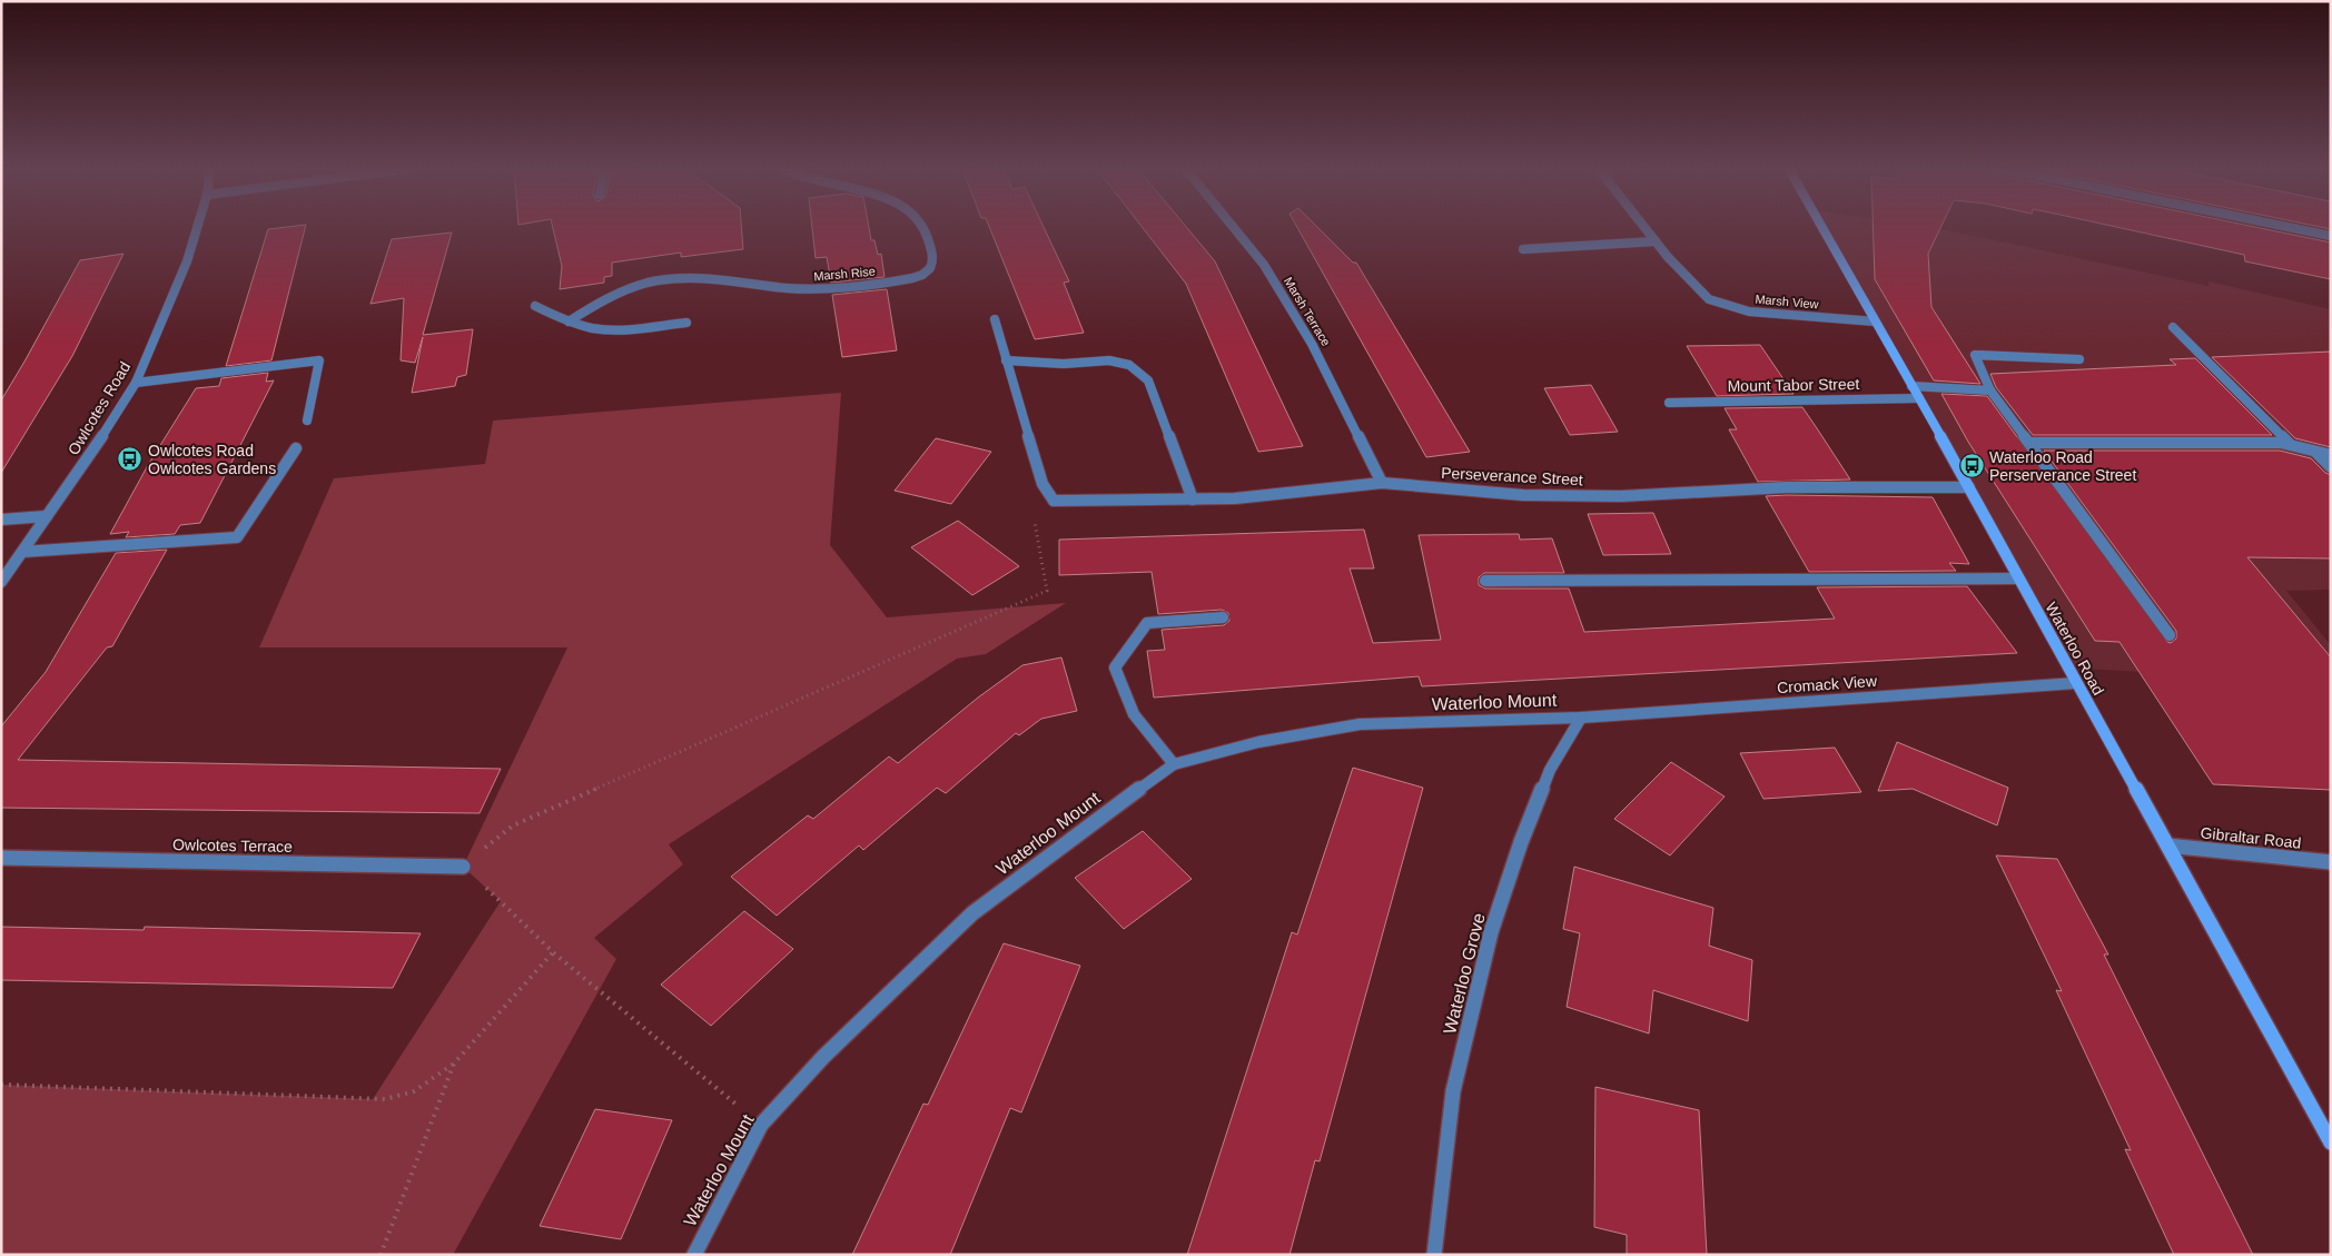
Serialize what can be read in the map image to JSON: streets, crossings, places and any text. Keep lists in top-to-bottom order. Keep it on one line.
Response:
{"streets":{"main road":["Waterloo Road"],"street":["Marsh Rise","Marsh View","Marsh Terrace","Mount Tabor Street","Owlcotes Road","Perseverance Street","Cromack View","Waterloo Mount","Gibraltar Road","Owlcotes Terrace","Waterloo Grove"]},"crossings":[["Marsh View","Waterloo Road"],["Marsh Terrace","Perseverance Street"],["Mount Tabor Street","Waterloo Road"],["Perseverance Street","Waterloo Road"],["Waterloo Road","Cromack View"],["Waterloo Road","Gibraltar Road"],["Cromack View","Waterloo Mount"],["Cromack View","Waterloo Grove"],["Waterloo Mount","Waterloo Grove"]],"places":{"bus stop":["Owlcotes Road Owlcotes Gardens","Waterloo Road Perserverance Street"]}}
